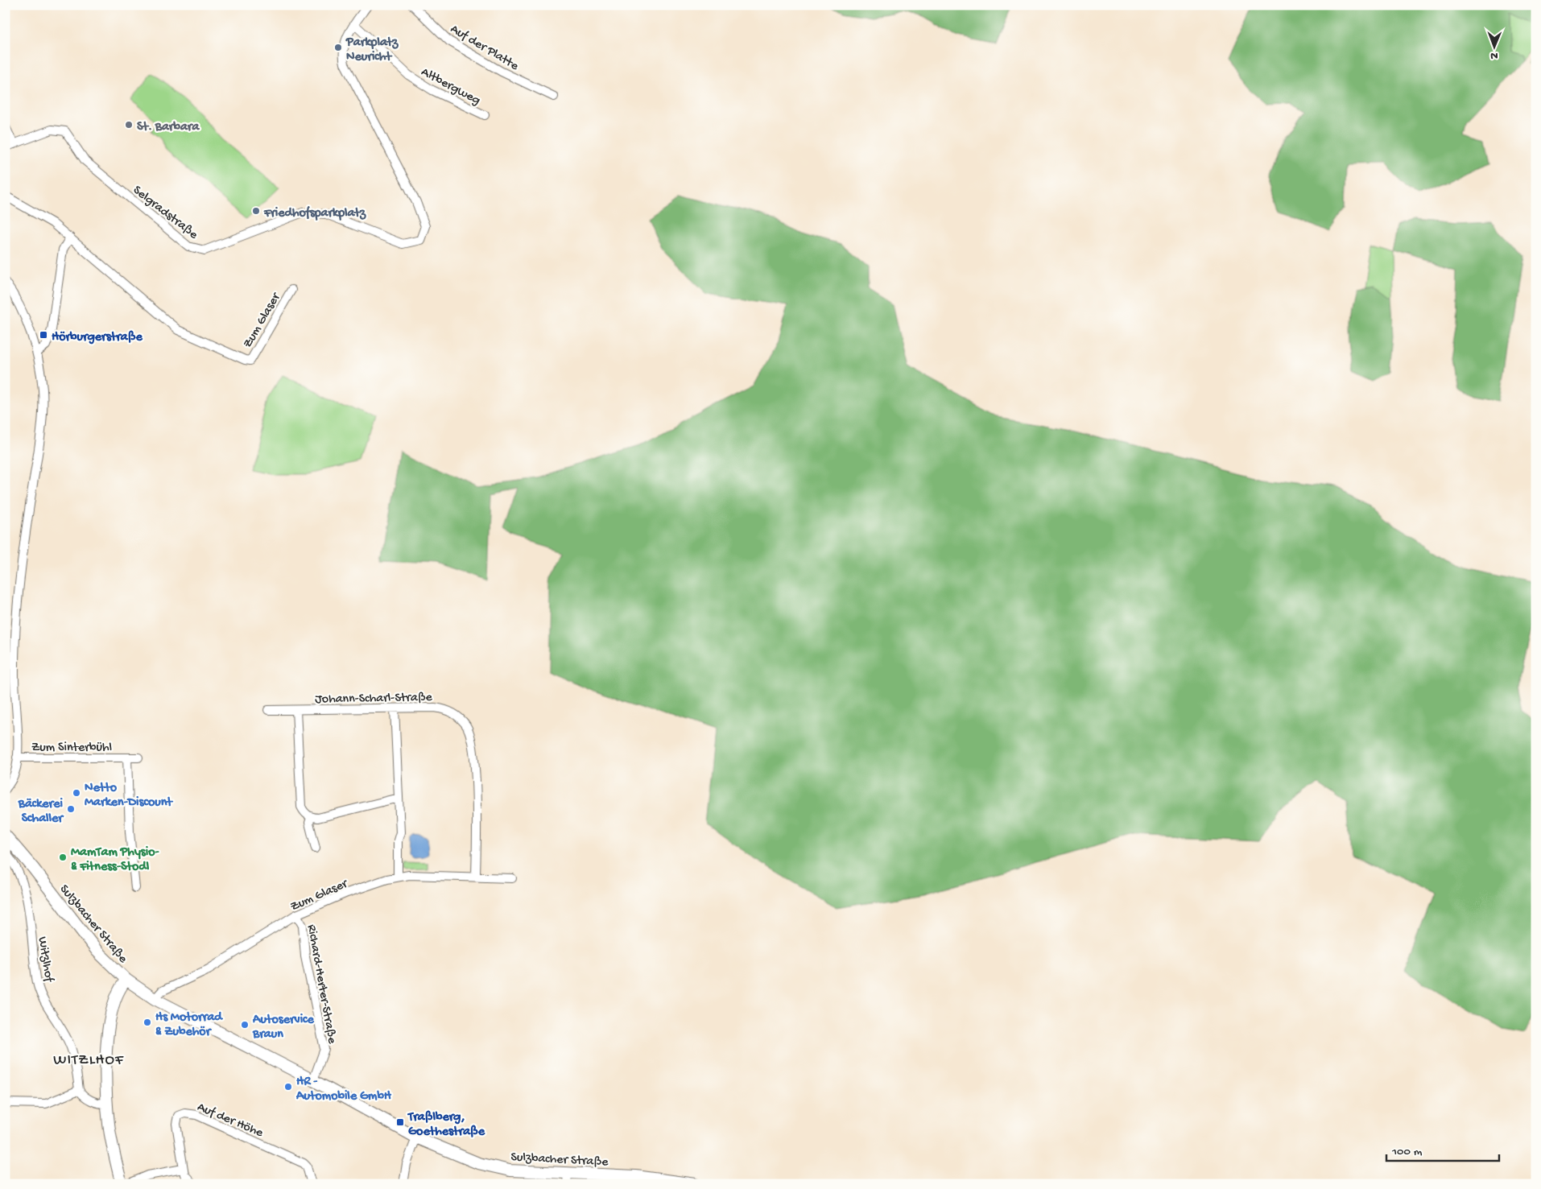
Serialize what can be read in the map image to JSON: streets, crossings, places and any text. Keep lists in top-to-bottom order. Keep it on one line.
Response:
{"streets":{"main road":["Sulzbacher Straße"],"street":["Auf der Platte","Altbergweg","Selgradstraße","Zum Glaser","Johann-Scharl-Straße","Zum Sinterbühl","Witzlhof","Richard-Herter-Straße","Auf der Höhe"]},"crossings":[["Altbergweg","Selgradstraße"],["Zum Glaser","Johann-Scharl-Straße"],["Zum Glaser","Sulzbacher Straße"],["Zum Glaser","Richard-Herter-Straße"],["Sulzbacher Straße","Richard-Herter-Straße"]],"districts":["WITZLHOF"],"places":{"other":["Parkplatz Neuricht","St. Barbara","Friedhofsparkplatz","Netto Marken-Discount","Bäckerei Schaller","MamTam Physio- & Fitness-Stodl","Hs Motorrad & Zubehör","Autoservice Braun","HR - Automobile GmbH"],"transit":["Hörburgerstraße","Traßlberg, Goethestraße"]},"scale_bar":"100 m","north":"bottom"}
